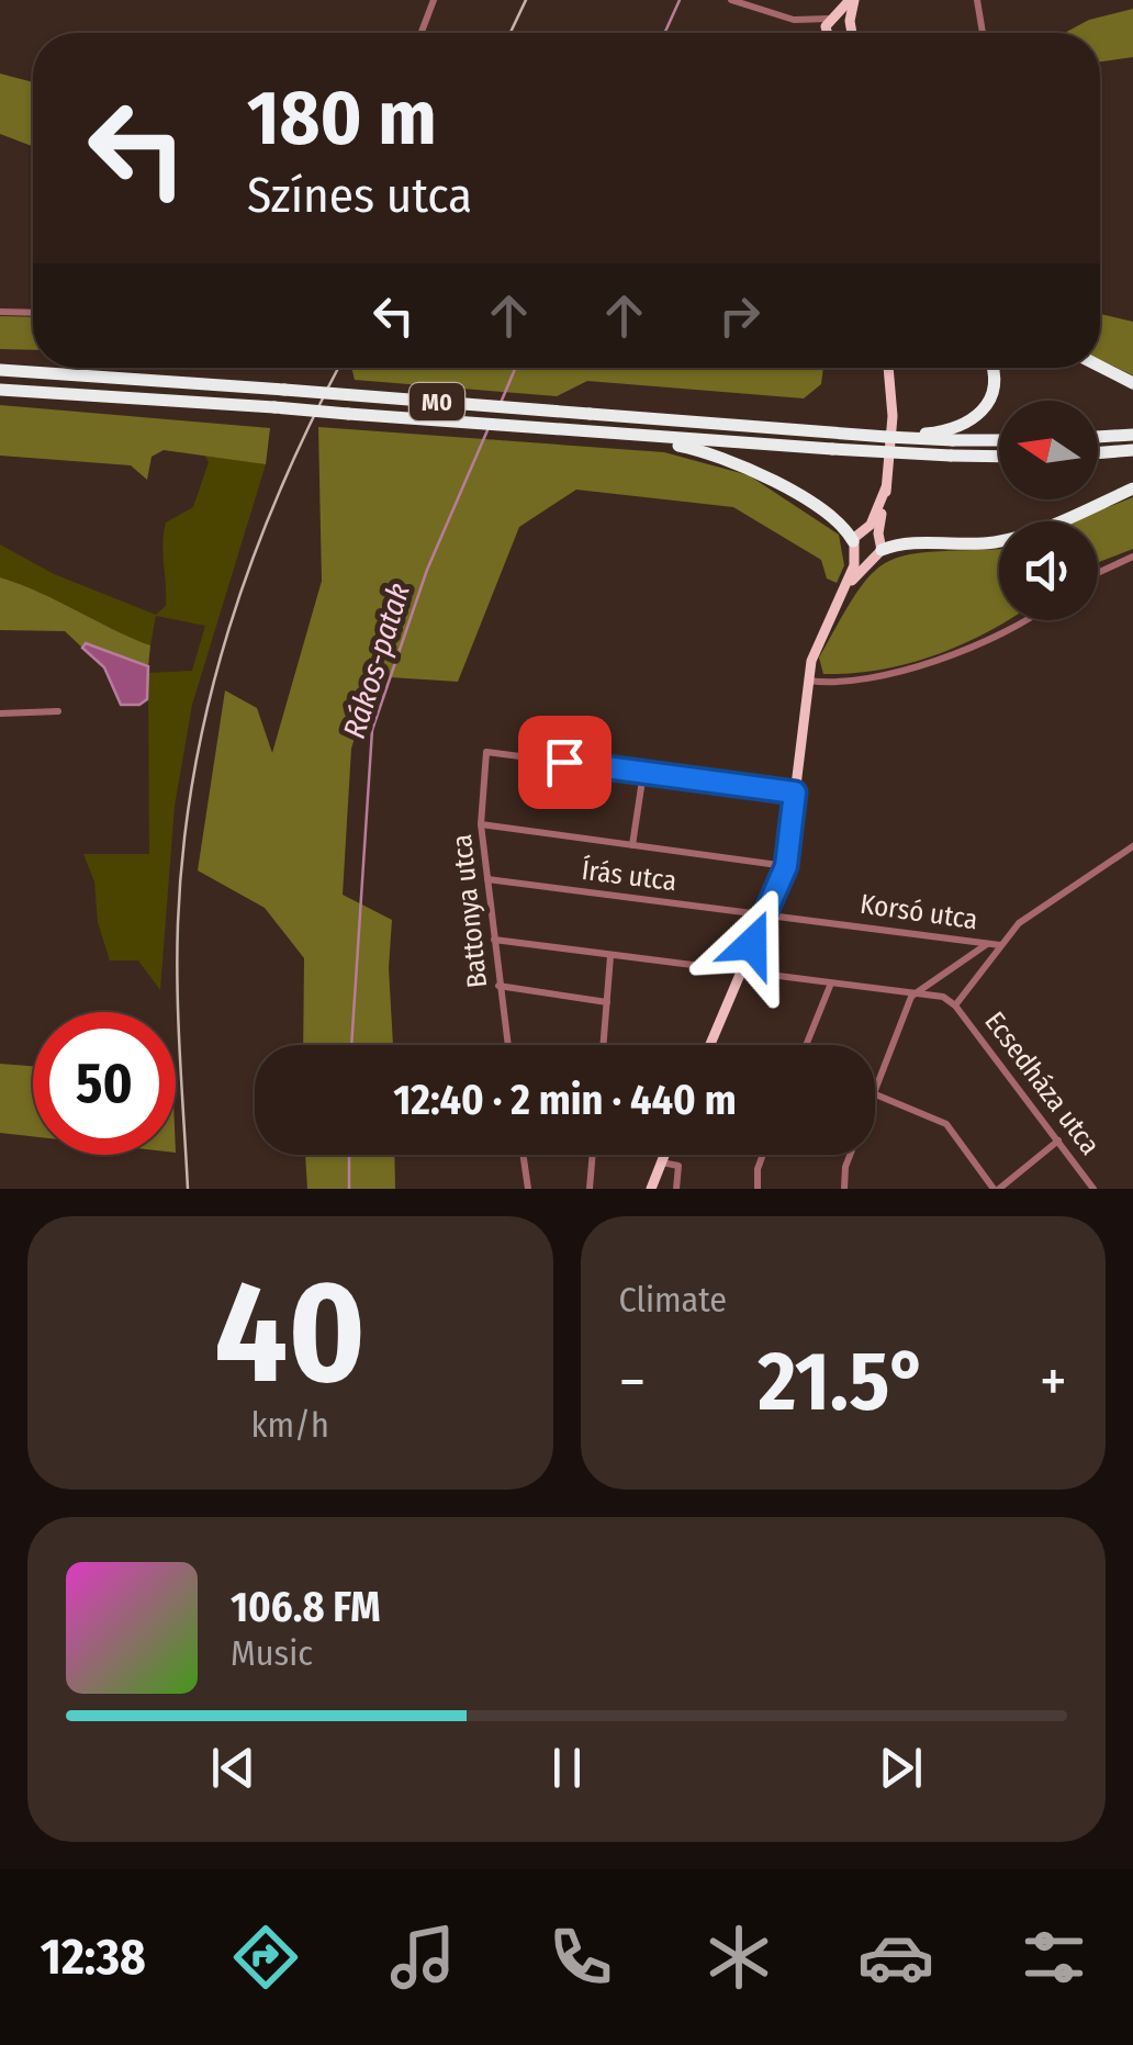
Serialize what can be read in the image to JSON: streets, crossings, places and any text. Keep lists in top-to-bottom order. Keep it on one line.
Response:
{"streets":{"highway":["M0"],"street":["Írás utca","Battonya utca","Korsó utca","Ecsedháza utca"]},"crossings":[["Írás utca","Battonya utca"],["Írás utca","Korsó utca"]],"water":["Rákos-patak"],"north":"left","page":{"turn":["180 m","Színes utca"],"limit":"50","trip":"12:40 · 2 min · 440 m","tile":[["40","km/h"],"Climate"],"heat":["−","21.5°","+"],"song":["106.8 FM","Music"],"tabs":"12:38"}}
